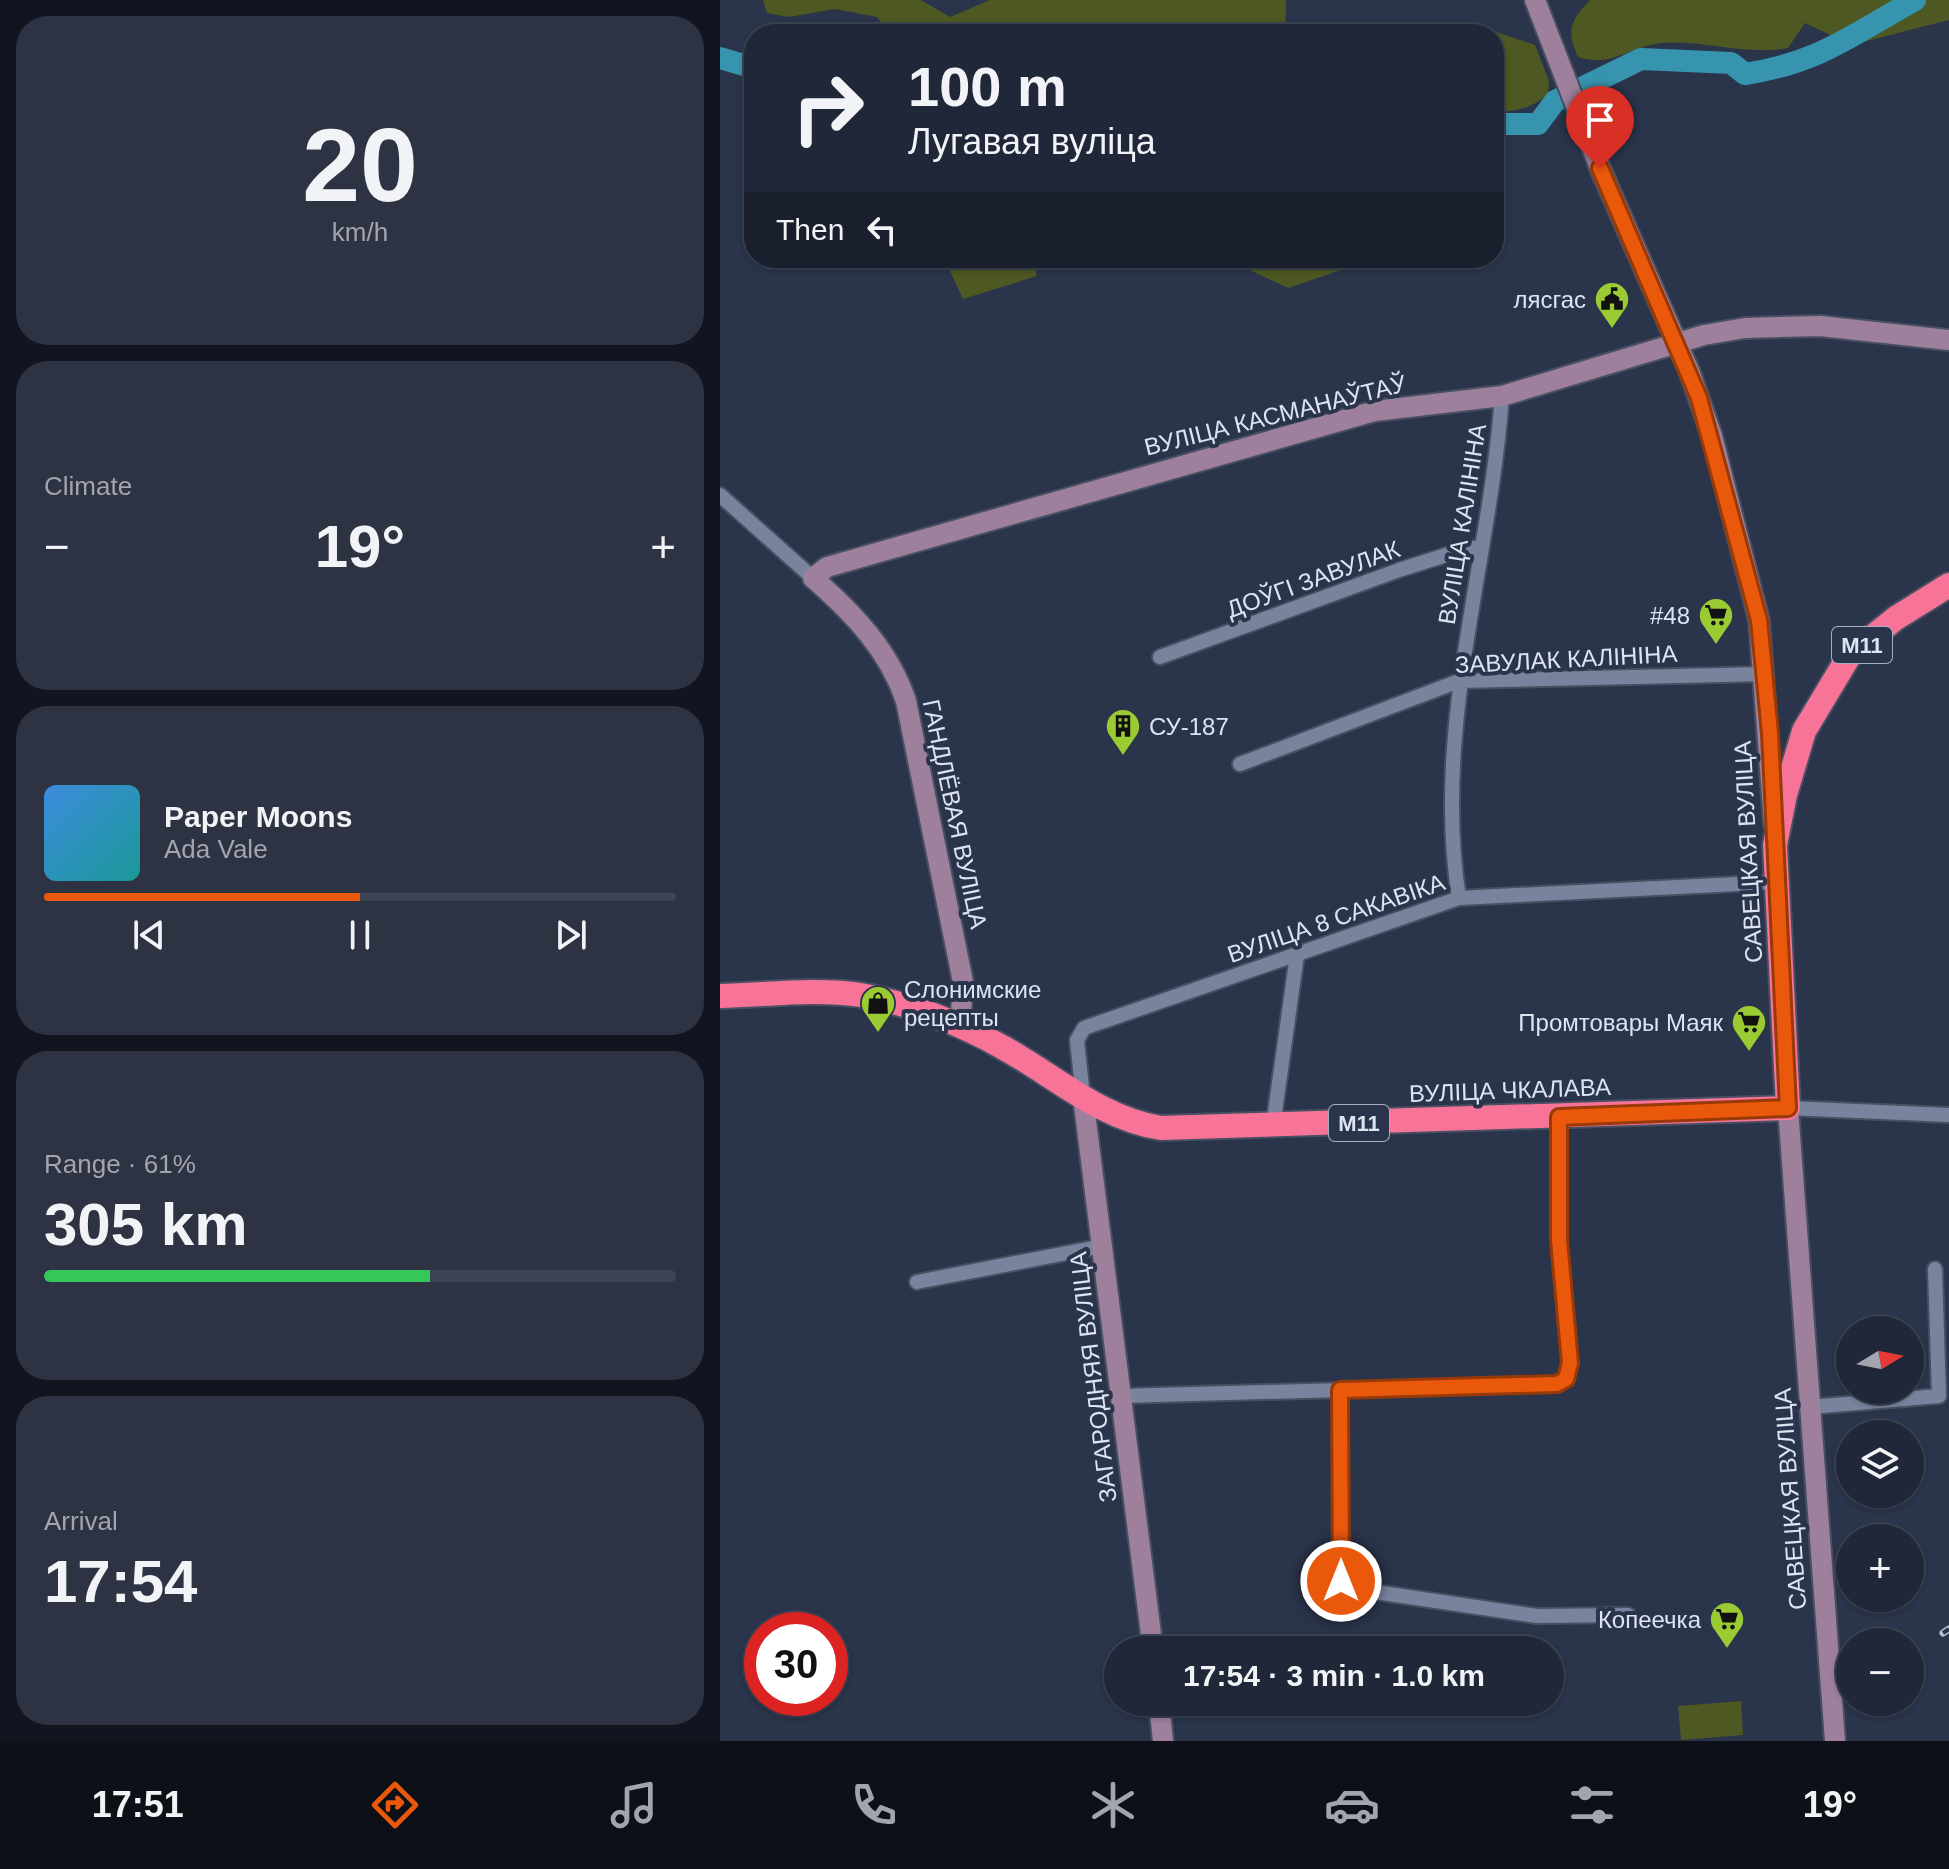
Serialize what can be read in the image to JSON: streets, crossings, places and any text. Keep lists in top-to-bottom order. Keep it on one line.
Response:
{"streets":{"highway":["М11","САВЕЦКАЯ ВУЛІЦА","ВУЛІЦА ЧКАЛАВА"],"street":["ВУЛІЦА КАСМАНАЎТАЎ","ВУЛІЦА КАЛІНІНА","ДОЎГІ ЗАВУЛАК","ЗАВУЛАК КАЛІНІНА","ГАНДЛЁВАЯ ВУЛІЦА","ВУЛІЦА 8 САКАВІКА","ЗАГАРОДНЯЯ ВУЛІЦА"]},"crossings":[["ВУЛІЦА КАСМАНАЎТАЎ","ВУЛІЦА КАЛІНІНА"],["ВУЛІЦА КАСМАНАЎТАЎ","ГАНДЛЁВАЯ ВУЛІЦА"],["ВУЛІЦА КАСМАНАЎТАЎ","САВЕЦКАЯ ВУЛІЦА"],["ВУЛІЦА КАЛІНІНА","ДОЎГІ ЗАВУЛАК"],["ВУЛІЦА КАЛІНІНА","ЗАВУЛАК КАЛІНІНА"],["ВУЛІЦА КАЛІНІНА","ВУЛІЦА 8 САКАВІКА"],["М11","САВЕЦКАЯ ВУЛІЦА"],["ЗАВУЛАК КАЛІНІНА","САВЕЦКАЯ ВУЛІЦА"],["ГАНДЛЁВАЯ ВУЛІЦА","ВУЛІЦА ЧКАЛАВА"],["САВЕЦКАЯ ВУЛІЦА","ВУЛІЦА 8 САКАВІКА"],["САВЕЦКАЯ ВУЛІЦА","ВУЛІЦА ЧКАЛАВА"],["ВУЛІЦА 8 САКАВІКА","ВУЛІЦА ЧКАЛАВА"],["ВУЛІЦА 8 САКАВІКА","ЗАГАРОДНЯЯ ВУЛІЦА"],["ВУЛІЦА ЧКАЛАВА","ЗАГАРОДНЯЯ ВУЛІЦА"]],"places":{"public building":["лясгас"],"supermarket":["#48","Промтовары Маяк","Копеечка"],"building":["СУ-187"],"shop":["Слонимские рецепты"]},"north":"right","page":{"tile":[["20","km/h"],"Climate",["Range · 61%","305 km"],["Arrival","17:54"]],"turn":["100 m","Лугавая вуліца"],"then":"Then","heat":["−","19°","+"],"song":["Paper Moons","Ada Vale"],"map_buttons":["+","−"],"limit":"30","trip":"17:54 · 3 min · 1.0 km","tabs":["17:51","19°"]}}
